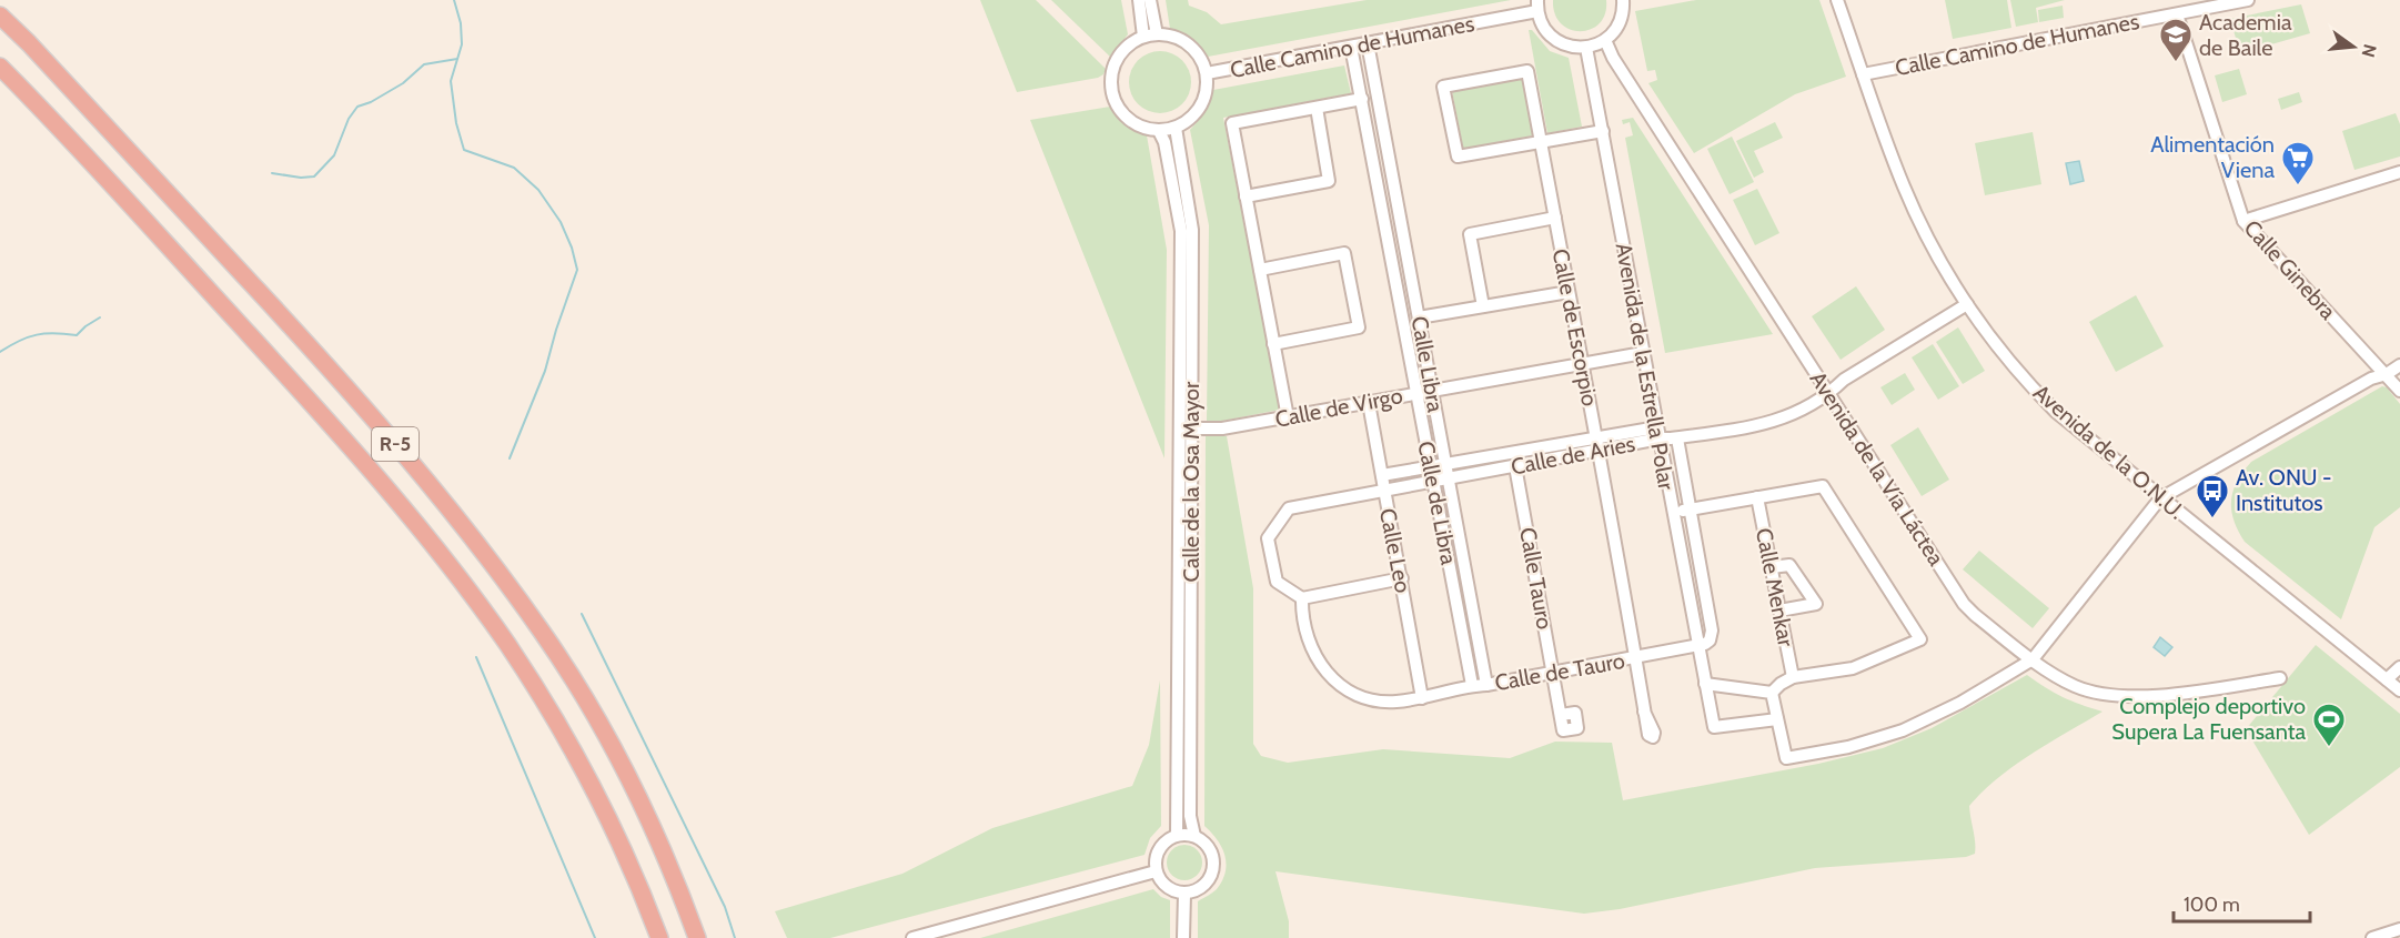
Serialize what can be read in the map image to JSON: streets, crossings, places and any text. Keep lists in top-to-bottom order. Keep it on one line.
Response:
{"streets":{"highway":["R-5"],"street":["Calle Camino de Humanes","Calle Ginebra","Calle de Escorpio","Calle Libra","Avenida de la Estrella Polar","Calle de Virgo","Avenida de la O.N.U.","Calle de Aries","Avenida de la Vía Láctea","Calle de la Osa Mayor","Calle de Libra","Calle Leo","Calle Tauro","Calle Menkar","Calle de Tauro"]},"crossings":[["Calle Camino de Humanes","Calle Ginebra"],["Calle Camino de Humanes","Calle Libra"],["Calle Camino de Humanes","Avenida de la O.N.U."],["Calle Camino de Humanes","Calle de la Osa Mayor"],["Calle Camino de Humanes","Calle de Libra"],["Calle de Escorpio","Avenida de la Estrella Polar"],["Calle de Escorpio","Calle de Virgo"],["Calle de Escorpio","Calle de Aries"],["Calle de Escorpio","Calle de Tauro"],["Calle Libra","Calle de Virgo"],["Calle Libra","Calle de Aries"],["Calle Libra","Calle de Tauro"],["Avenida de la Estrella Polar","Calle de Virgo"],["Avenida de la Estrella Polar","Calle de Aries"],["Avenida de la Estrella Polar","Calle de Tauro"],["Calle de Virgo","Calle de la Osa Mayor"],["Calle de Virgo","Calle de Libra"],["Calle de Virgo","Calle Leo"],["Avenida de la O.N.U.","Calle de Aries"],["Calle de Aries","Avenida de la Vía Láctea"],["Calle de Aries","Calle de Libra"],["Calle de Aries","Calle Leo"],["Calle de Aries","Calle Tauro"],["Calle de Libra","Calle de Tauro"],["Calle Leo","Calle de Tauro"],["Calle Tauro","Calle de Tauro"]],"places":{"school or university":["Academia de Baile"],"supermarket":["Alimentación Viena"],"bus stop":["Av. ONU - Institutos"],"sports":["Complejo deportivo Supera La Fuensanta"]},"scale_bar":"100 m","north":"right"}
